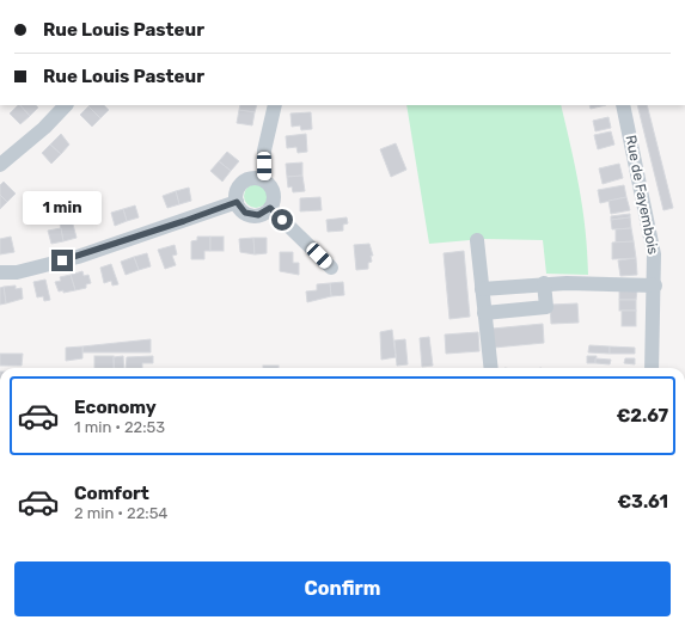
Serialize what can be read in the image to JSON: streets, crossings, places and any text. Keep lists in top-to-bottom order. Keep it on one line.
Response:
{"streets":{"street":["Rue de Fayembois"]},"page":{"banner":["Rue Louis Pasteur","Rue Louis Pasteur"],"bubble":"1 min","list":[{"name":"Economy","note":"1 min · 22:53","value":"€2.67"},{"name":"Comfort","note":"2 min · 22:54","value":"€3.61"}],"buttons":"Confirm"}}
